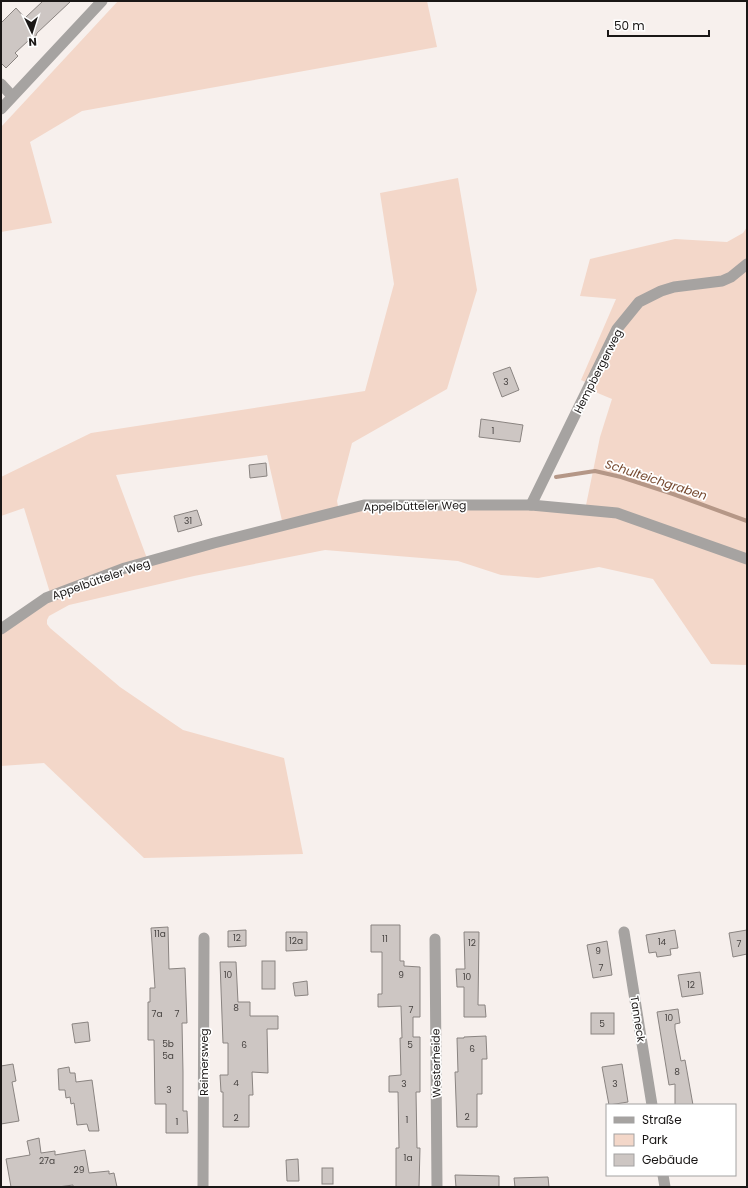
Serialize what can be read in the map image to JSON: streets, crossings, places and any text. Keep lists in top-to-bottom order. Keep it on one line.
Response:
{"streets":{"street":["Hempbergerweg","Appelbütteler Weg","Tanneck","Reimersweg","Westerheide"]},"crossings":[["Hempbergerweg","Appelbütteler Weg"]],"water":["Schulteichgraben"],"house_numbers":["3","1","31","11a","12","11","12a","14","12","7","9","7","10","9","10","12","8","7","7a","7","10","5","5b","6","5","6","5a","8","4","3","3","3","2","2","1","1","1a","27a","29"],"legend":["Straße","Park","Gebäude"],"scale_bar":"50 m","north":"bottom"}
